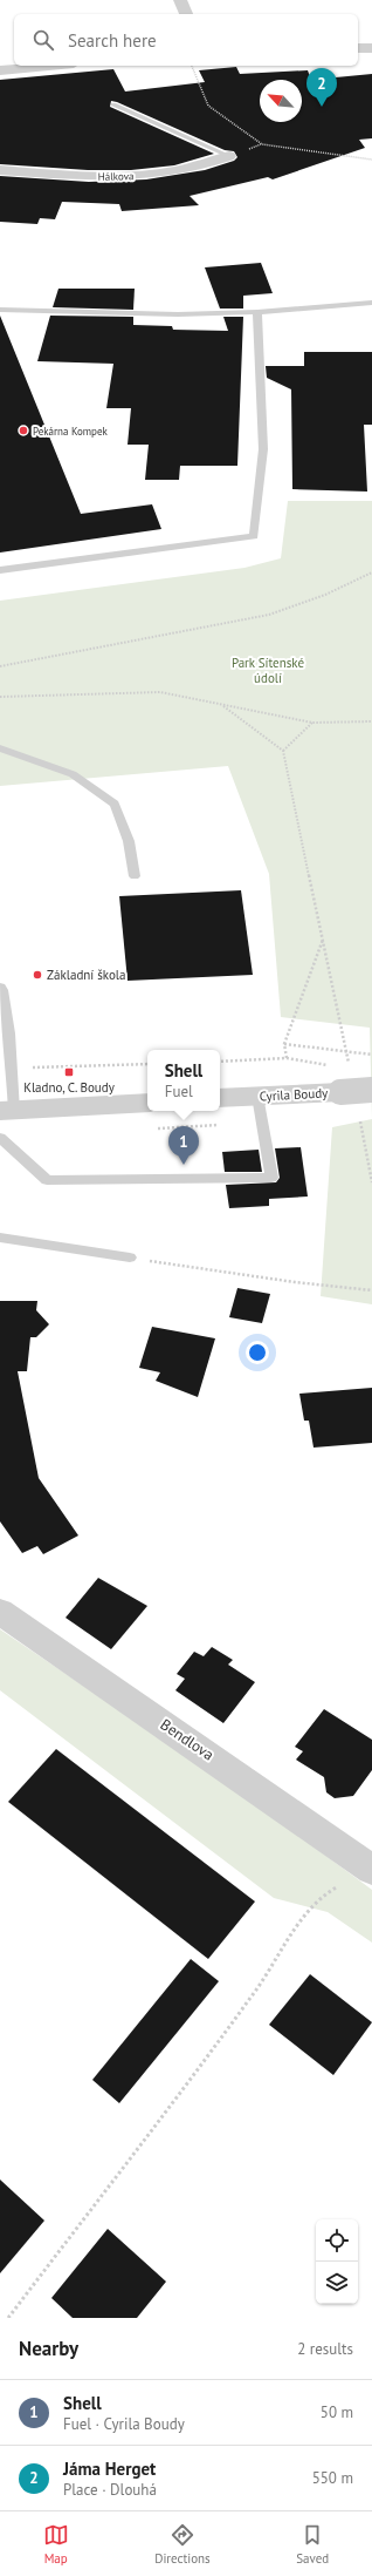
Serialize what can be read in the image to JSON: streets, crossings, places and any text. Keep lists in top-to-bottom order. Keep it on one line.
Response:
{"streets":{"street":["Hálkova","Cyrila Boudy","Bendlova"]},"parks":["Park Sítenské údolí"],"places":{"other":["Pekárna Kompek","Základní škola"],"transit":["Kladno, C. Boudy"]},"north":"top left","page":{"search":"Search here","pins":["2","1"],"popup":["Shell","Fuel"],"heading":["Nearby","2 results"],"list":[{"mark":"1","name":"Shell","note":"Fuel · Cyrila Boudy","value":"50 m"},{"mark":"2","name":"Jáma Herget","note":"Place · Dlouhá","value":"550 m"}],"nav":["Map","Directions","Saved"]}}
